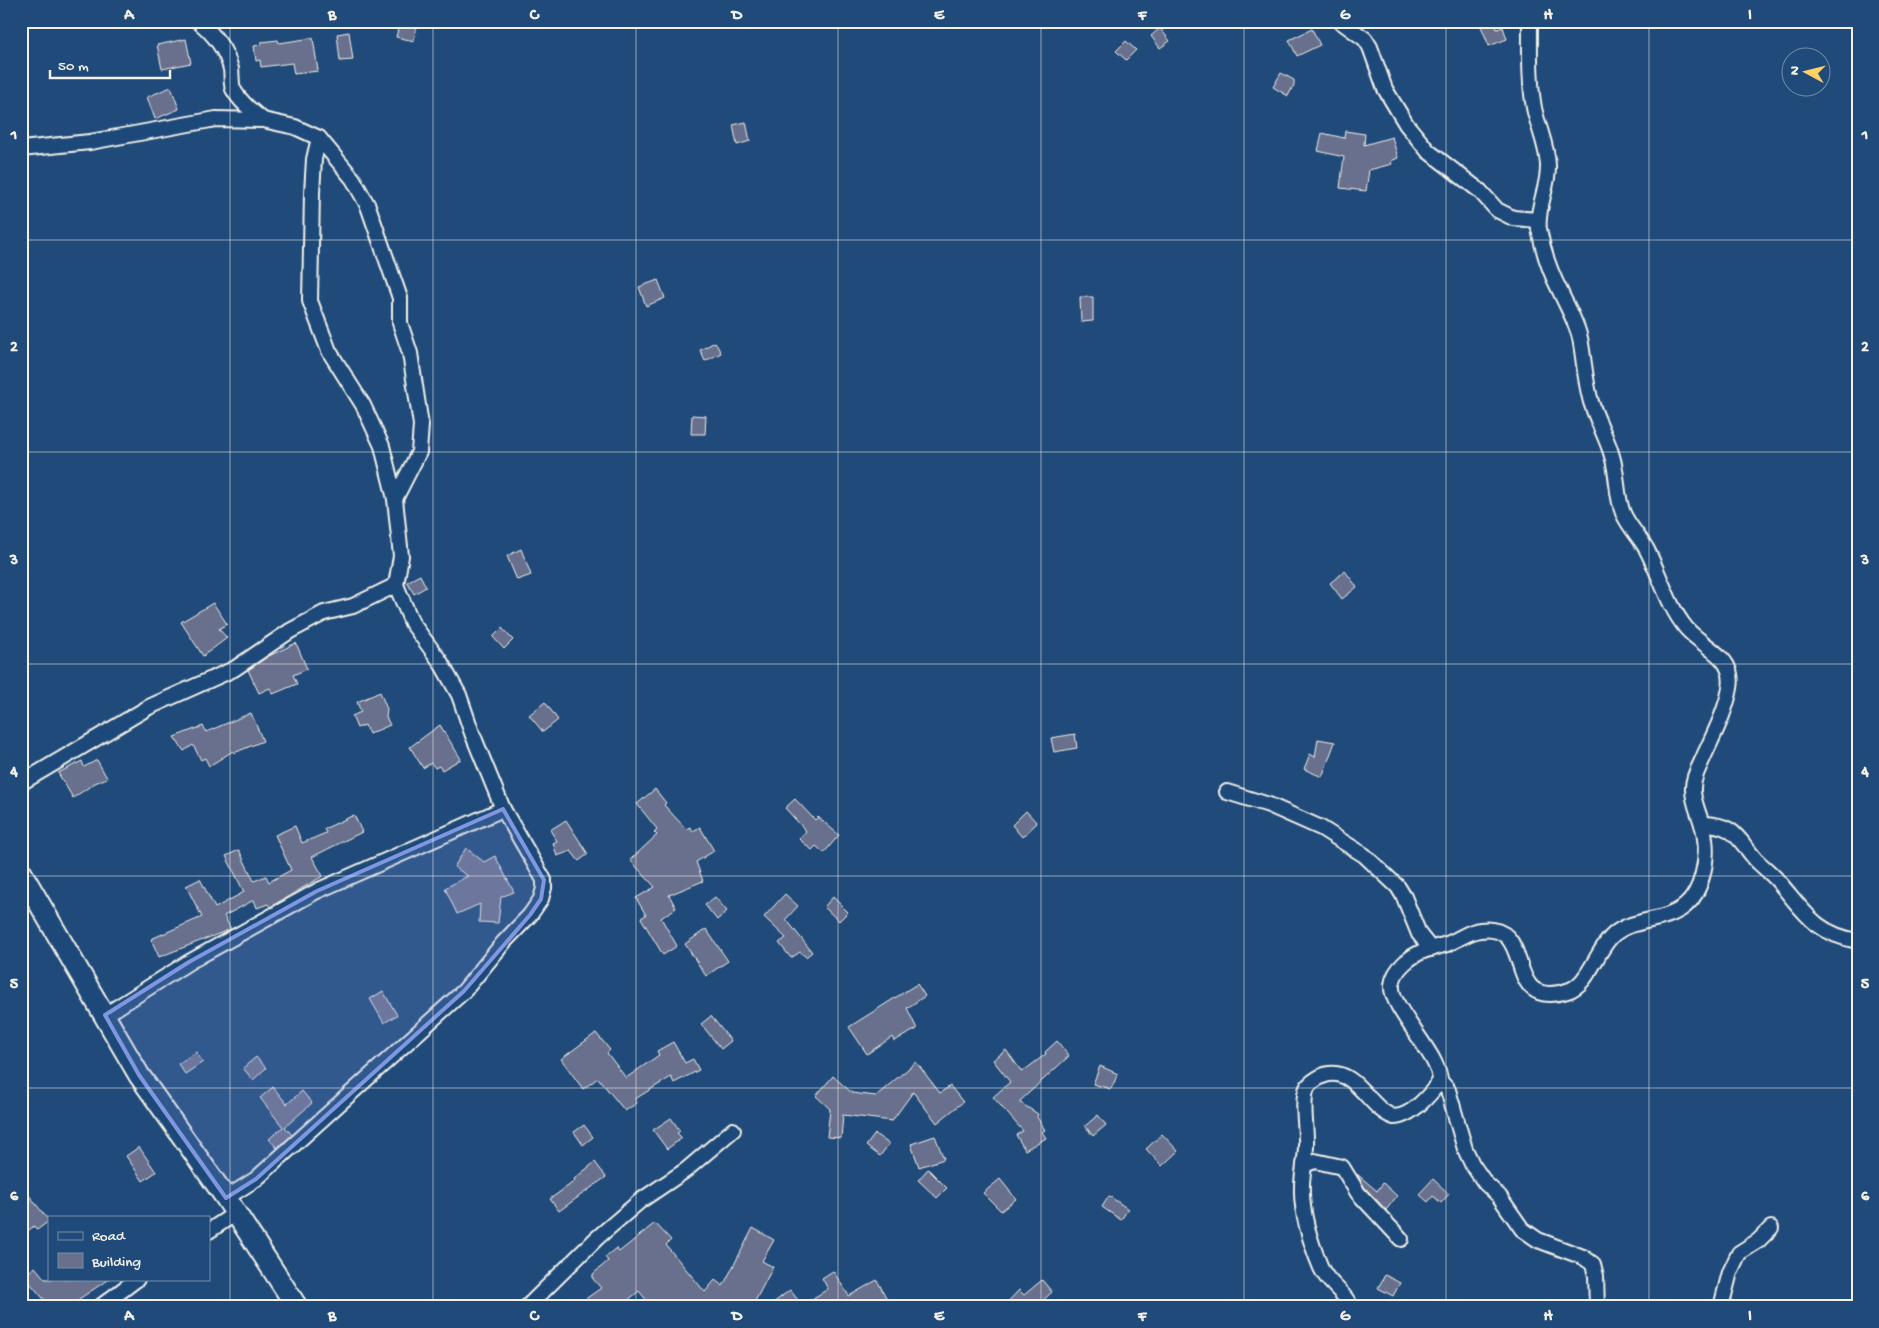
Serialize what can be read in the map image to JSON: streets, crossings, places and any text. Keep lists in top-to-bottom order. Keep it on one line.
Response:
{"legend":["Road","Building"],"scale_bar":"50 m","north":"left","grid":{"columns":["A","B","C","D","E","F","G","H","I"],"rows":["1","2","3","4","5","6"]}}
